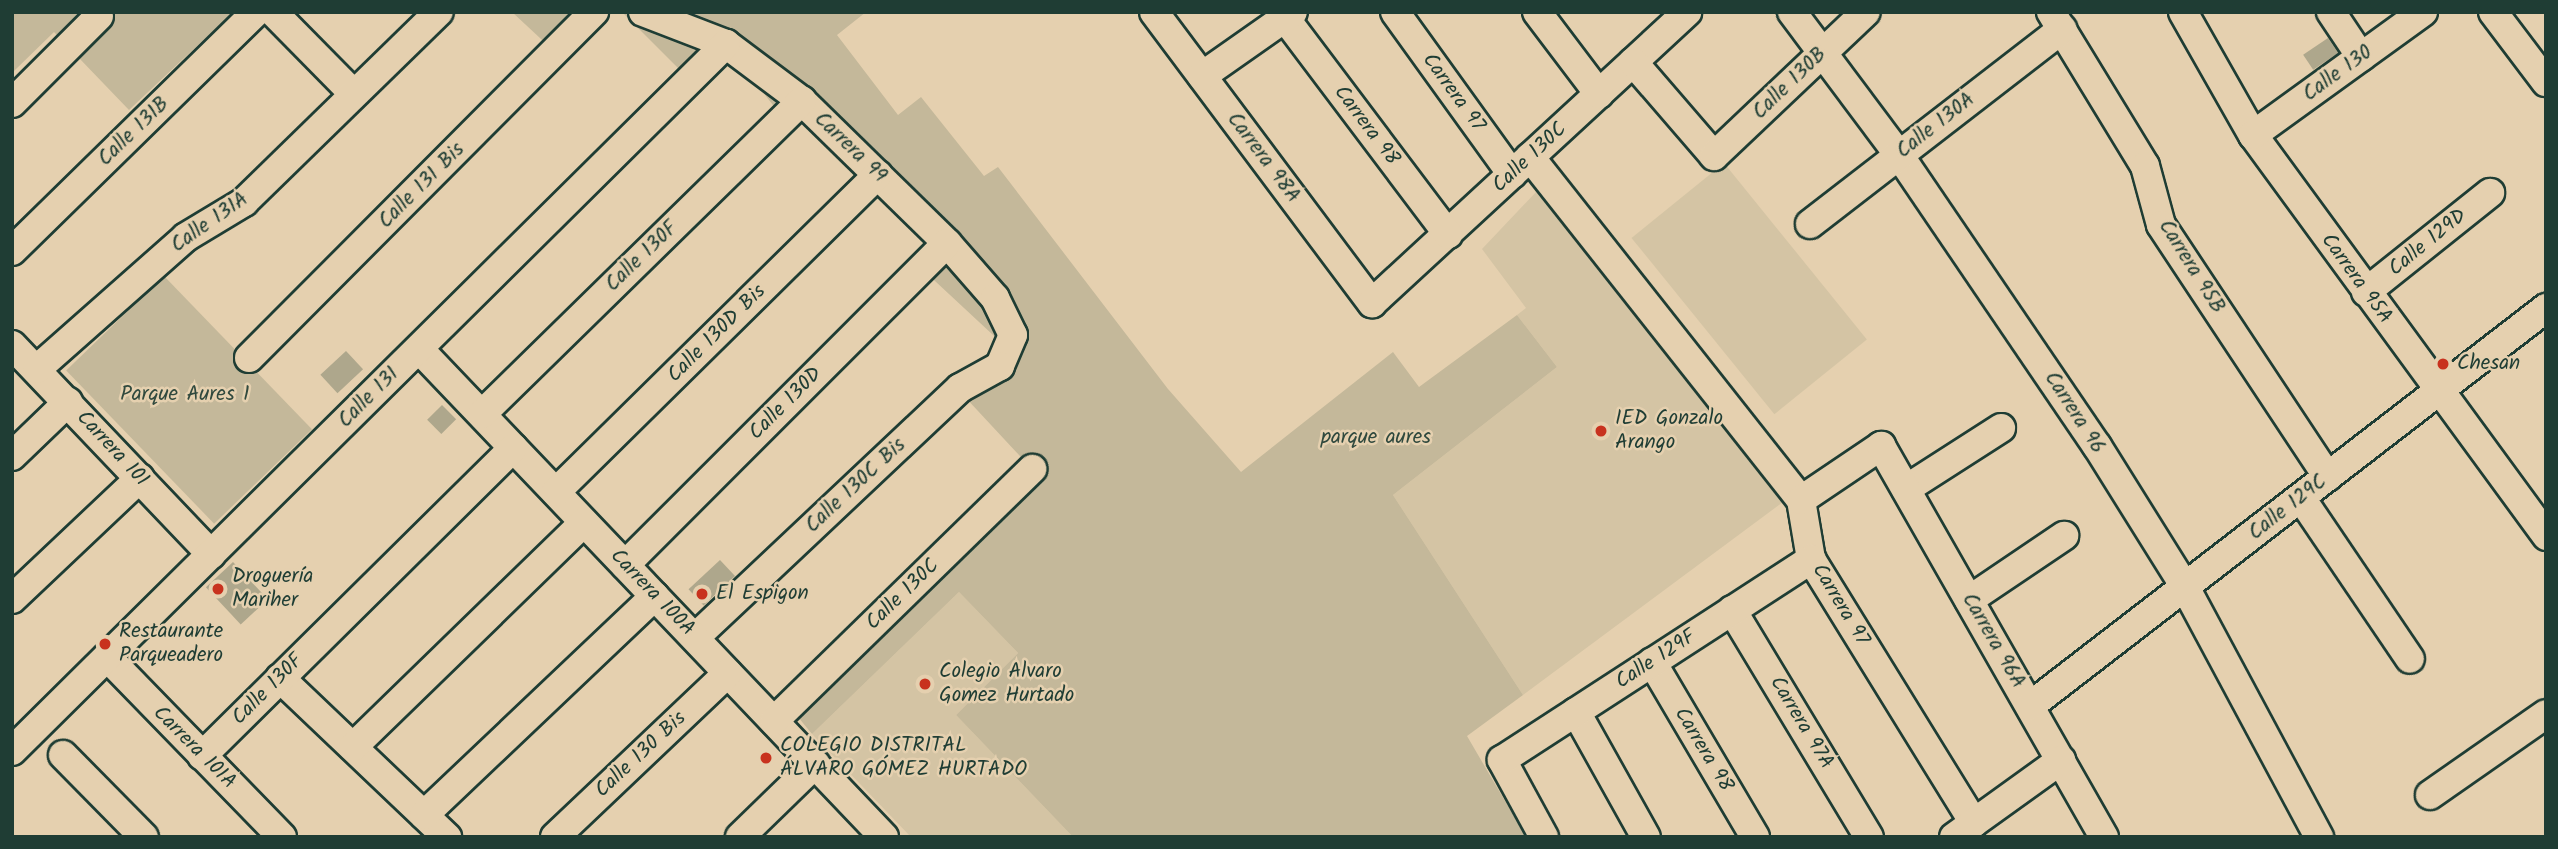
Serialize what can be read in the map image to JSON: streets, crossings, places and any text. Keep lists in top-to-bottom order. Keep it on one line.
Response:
{"streets":{"street":["Calle 130","Calle 130B","Carrera 97","Carrera 98","Calle 130A","Calle 131B","Carrera 99","Carrera 98A","Calle 130C","Calle 131 Bis","Calle 131A","Calle 129D","Calle 130F","Carrera 95B","Carrera 95A","Calle 130D Bis","Calle 131","Calle 130D","Carrera 96","Carrera 101","Calle 130C Bis","Calle 129C","Carrera 100A","Carrera 96A","Calle 129F","Carrera 97A","Carrera 101A","Calle 130 Bis"]},"crossings":[["Calle 130","Carrera 95A"],["Calle 130B","Calle 130C"],["Calle 130B","Carrera 96"],["Carrera 97","Calle 130C"],["Carrera 97","Carrera 96A"],["Carrera 97","Calle 129F"],["Carrera 98","Calle 130C"],["Carrera 98","Calle 129F"],["Calle 130A","Carrera 95B"],["Calle 130A","Carrera 96"],["Carrera 99","Calle 130F"],["Carrera 99","Calle 130D Bis"],["Carrera 99","Calle 131"],["Carrera 99","Calle 130D"],["Carrera 99","Calle 130C Bis"],["Carrera 98A","Calle 130C"],["Calle 130C","Carrera 100A"],["Calle 131A","Carrera 101"],["Calle 129D","Carrera 95A"],["Calle 130F","Carrera 100A"],["Calle 130F","Carrera 101A"],["Carrera 95B","Calle 129C"],["Carrera 95A","Calle 129C"],["Calle 130D Bis","Carrera 100A"],["Calle 131","Carrera 101"],["Calle 131","Carrera 100A"],["Calle 131","Carrera 101A"],["Calle 130D","Carrera 100A"],["Carrera 96","Calle 129C"],["Calle 130C Bis","Carrera 100A"],["Calle 129C","Carrera 96A"],["Carrera 100A","Calle 130 Bis"],["Calle 129F","Carrera 97A"]],"parks":["Parque Aures 1","parque aures"],"places":["Chesan","IED Gonzalo Arango","Droguería Mariher","El Espigon","Restaurante Parqueadero","Colegio Alvaro Gomez Hurtado","COLEGIO DISTRITAL ÁLVARO GÓMEZ HURTADO"]}
